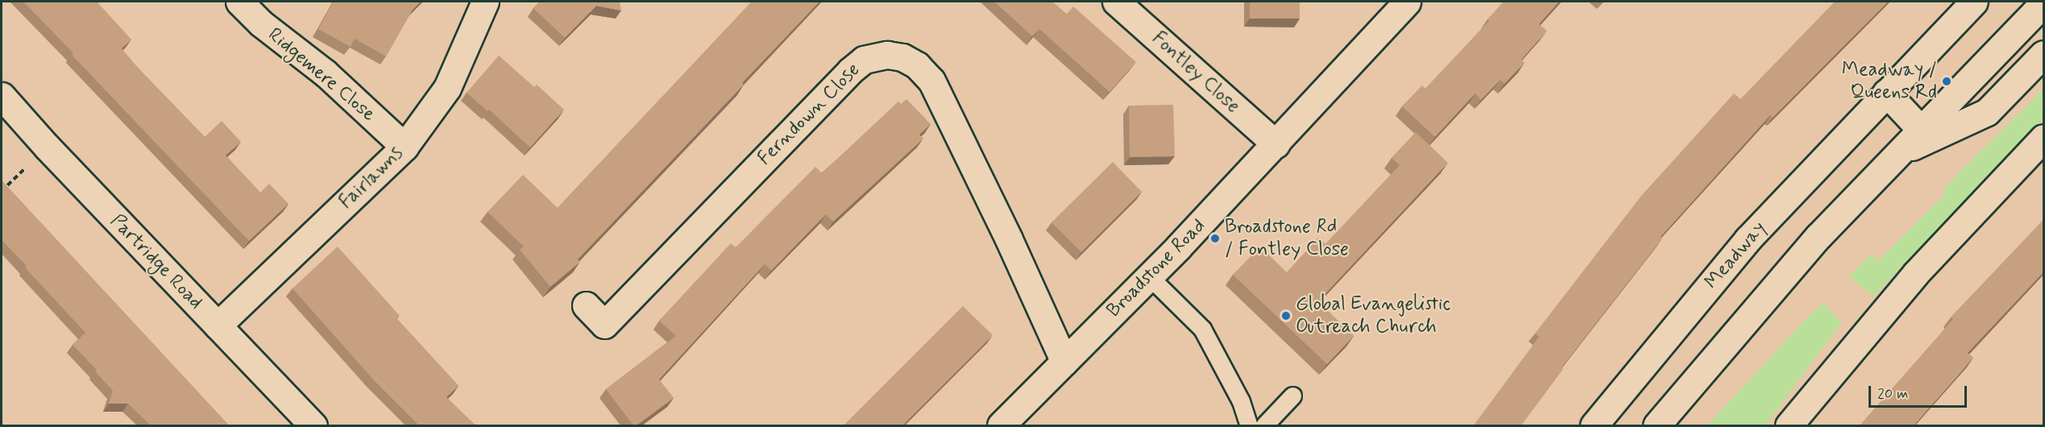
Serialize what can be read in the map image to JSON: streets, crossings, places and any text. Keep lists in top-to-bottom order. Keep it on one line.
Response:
{"streets":{"street":["Fontley Close","Ridgemere Close","Ferndown Close","Fairlawns","Meadway","Partridge Road","Broadstone Road"]},"crossings":[["Fontley Close","Broadstone Road"],["Ridgemere Close","Fairlawns"],["Ferndown Close","Broadstone Road"],["Fairlawns","Partridge Road"]],"places":["Meadway / Queens Rd","Broadstone Rd / Fontley Close","Global Evangelistic Outreach Church"],"scale_bar":"20 m"}
